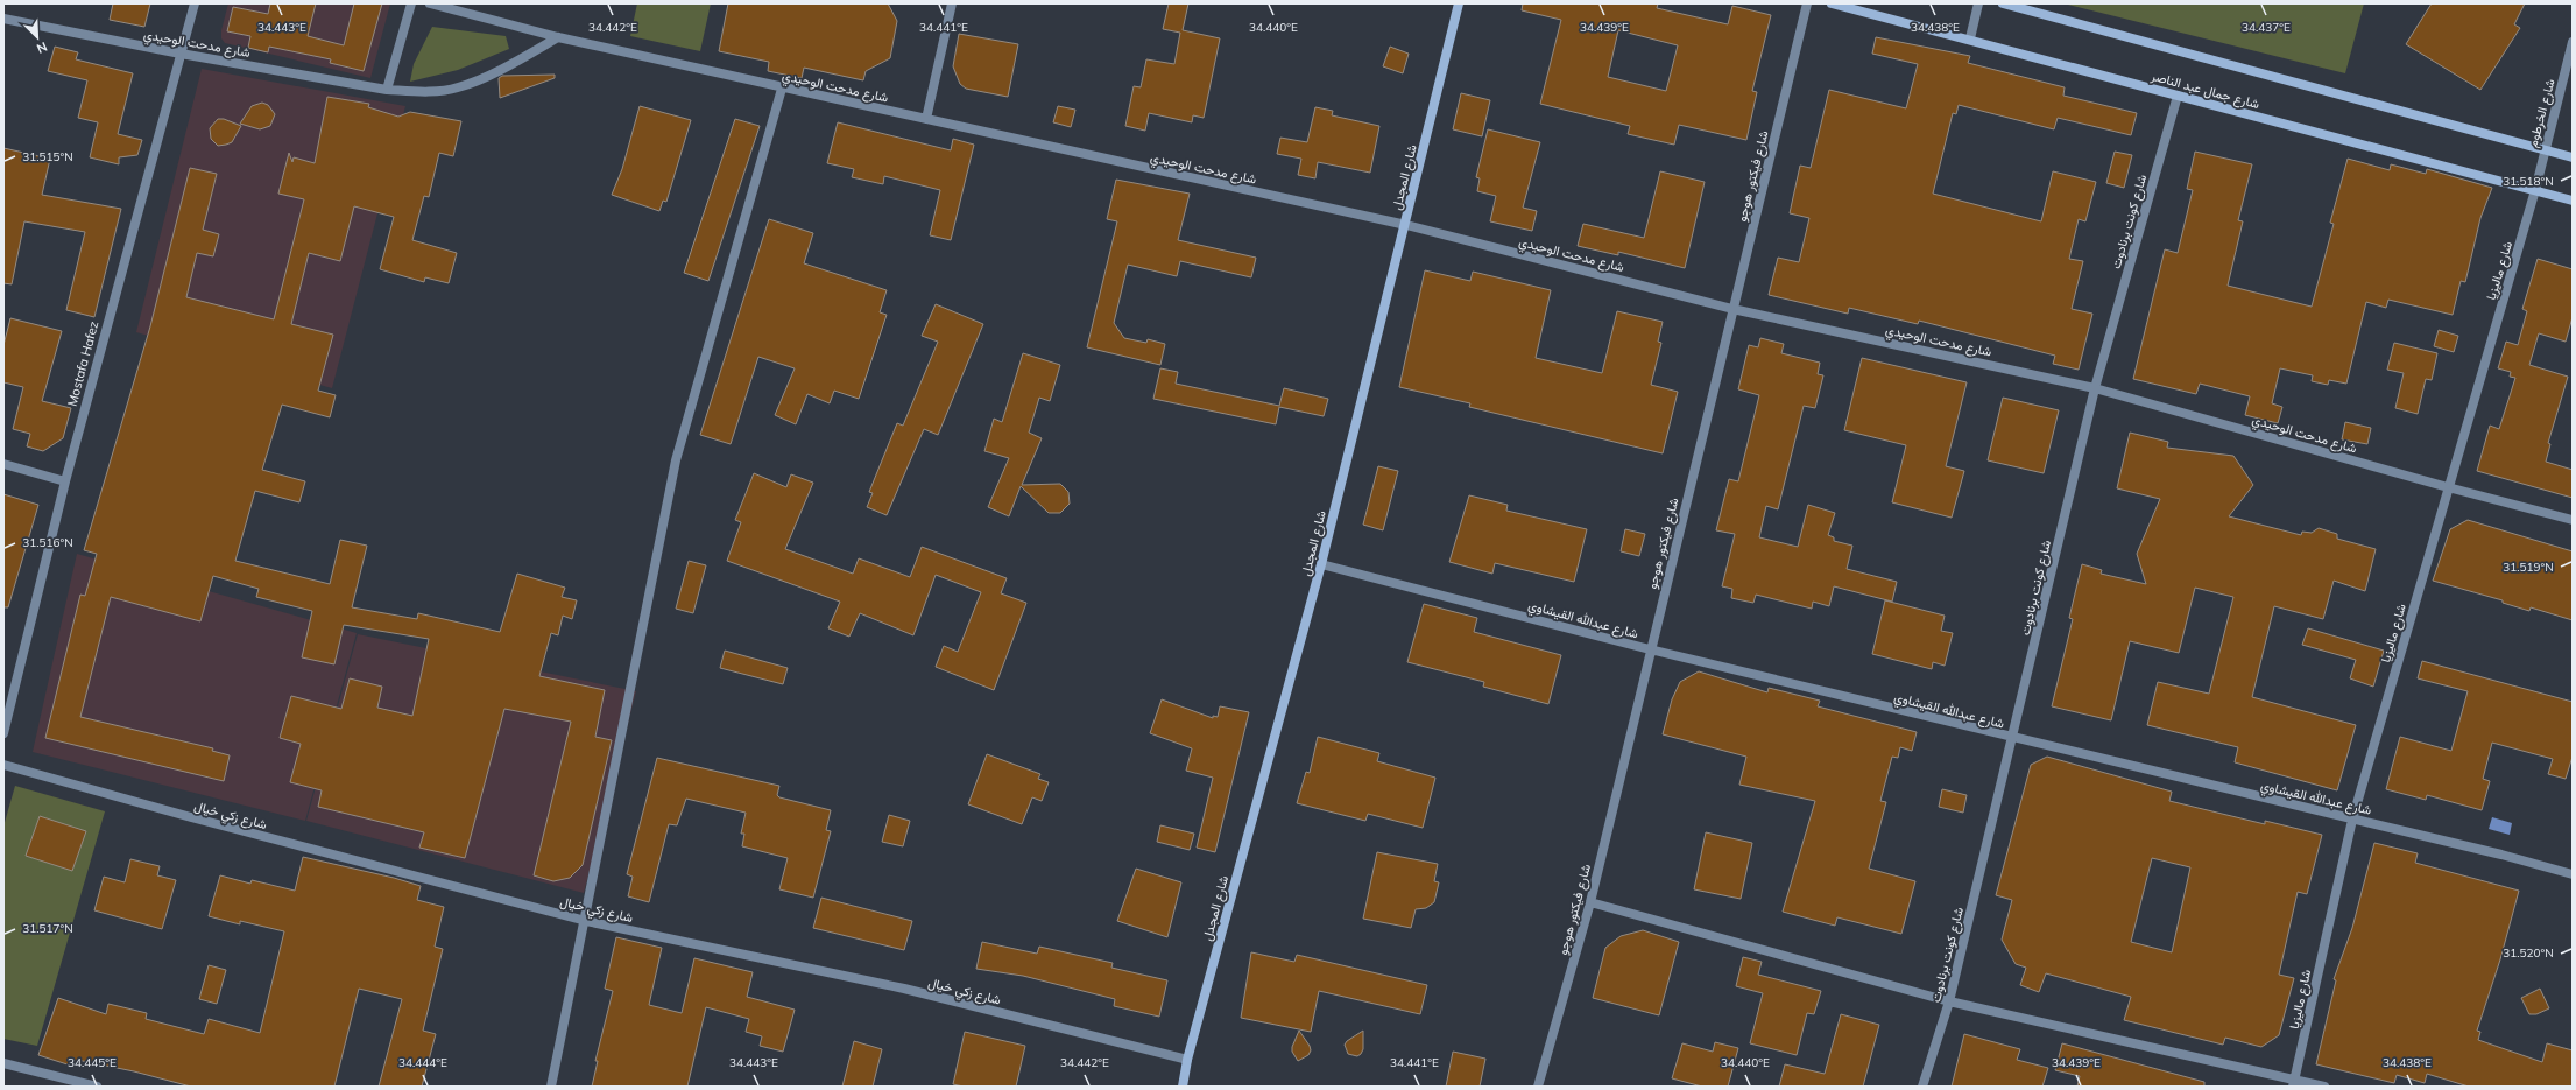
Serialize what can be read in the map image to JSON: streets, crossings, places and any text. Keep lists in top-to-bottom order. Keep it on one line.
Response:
{"streets":{"main road":["شارع جمال عبد الناصر","شارع المجدل"],"street":["شارع مدحت الوحيدي","شارع الخرطوم","شارع فيكتور هوجو","شارع كونت برنادوت","شارع ماليزيا","Mostafa Hafez","شارع عبدالله القيشاوي","شارع زكي خيال"]},"crossings":[["شارع مدحت الوحيدي","شارع فيكتور هوجو"],["شارع مدحت الوحيدي","شارع المجدل"],["شارع مدحت الوحيدي","شارع كونت برنادوت"],["شارع مدحت الوحيدي","شارع ماليزيا"],["شارع مدحت الوحيدي","Mostafa Hafez"],["شارع جمال عبد الناصر","شارع الخرطوم"],["شارع جمال عبد الناصر","شارع كونت برنادوت"],["شارع جمال عبد الناصر","شارع ماليزيا"],["شارع الخرطوم","شارع ماليزيا"],["شارع فيكتور هوجو","شارع عبدالله القيشاوي"],["شارع المجدل","شارع عبدالله القيشاوي"],["شارع المجدل","شارع زكي خيال"],["شارع كونت برنادوت","شارع عبدالله القيشاوي"],["شارع ماليزيا","شارع عبدالله القيشاوي"]],"north":"bottom right","coordinates":["34.443°E","34.442°E","34.441°E","34.440°E","34.439°E","34.438°E","34.437°E","31.515°N","31.518°N","31.516°N","31.519°N","31.517°N","31.520°N","34.445°E","34.444°E"]}
